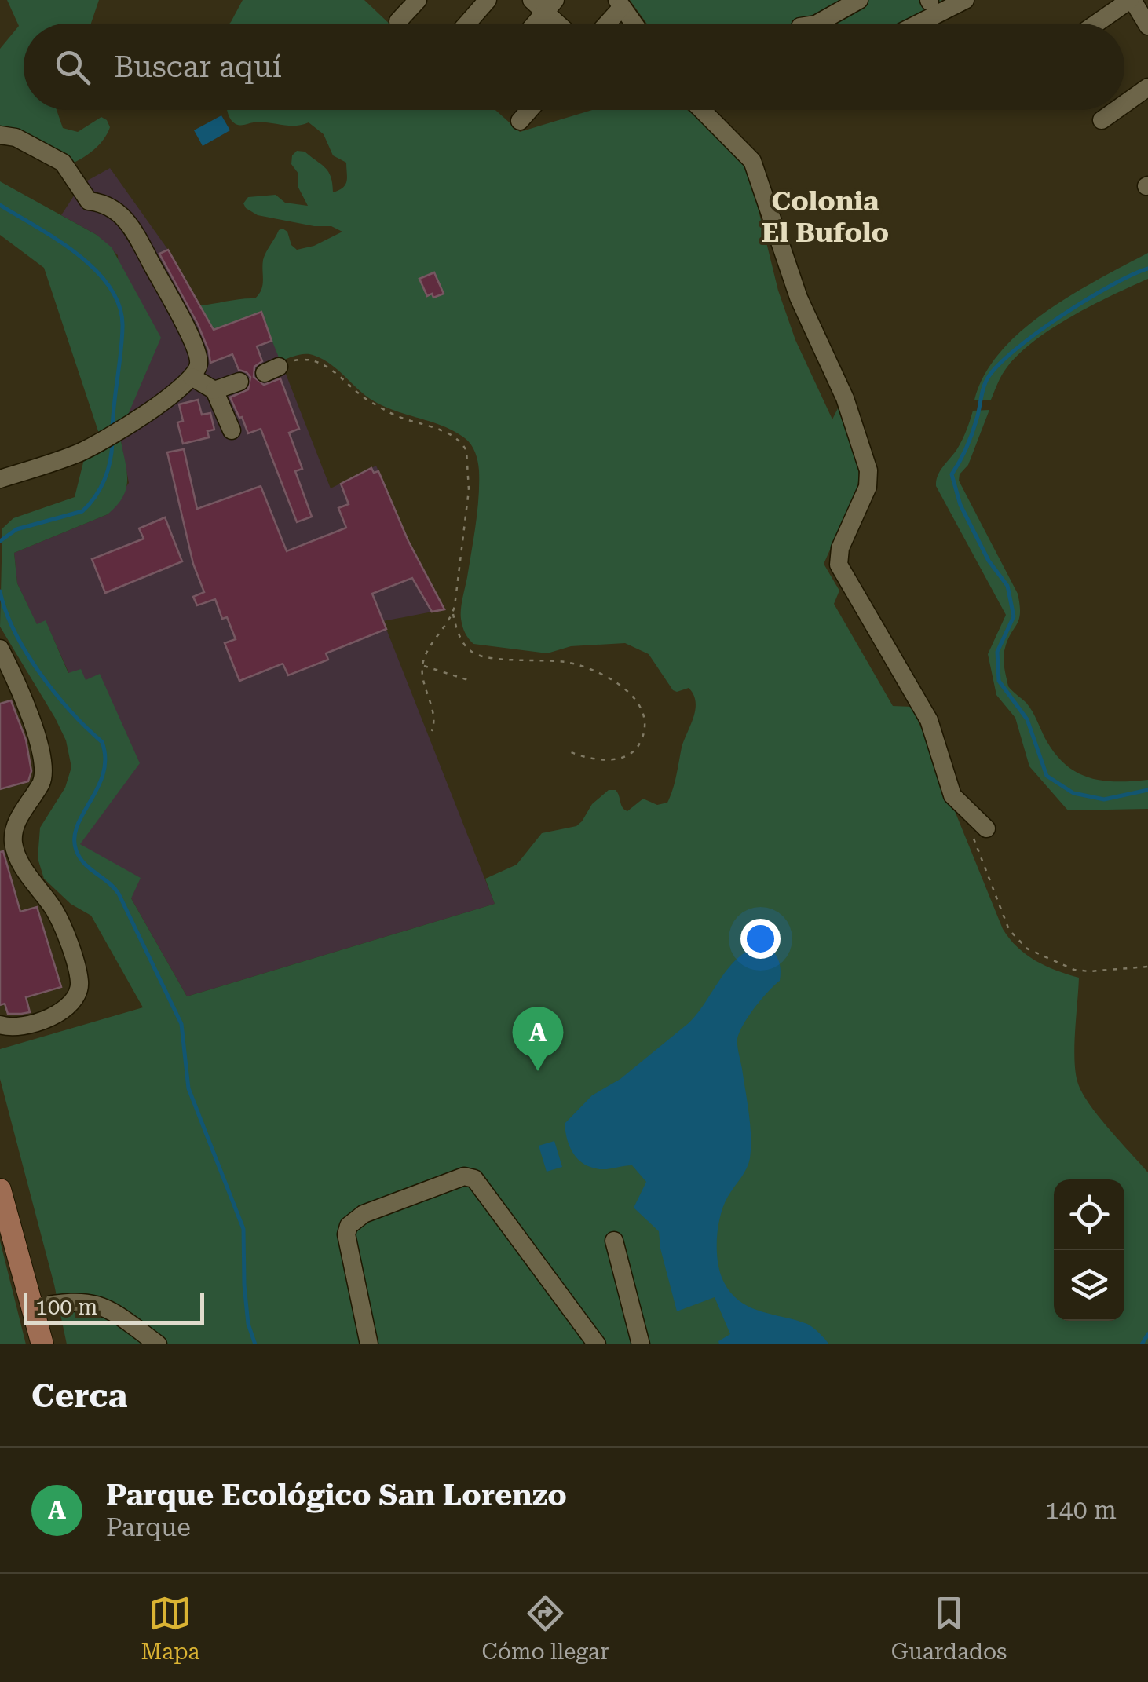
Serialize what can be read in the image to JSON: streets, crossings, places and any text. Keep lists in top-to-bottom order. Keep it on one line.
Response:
{"districts":["Colonia El Bufolo"],"scale_bar":"100 m","page":{"search":"Buscar aquí","pins":"A","scale":"100 m","heading":"Cerca","list":[{"mark":"A","name":"Parque Ecológico San Lorenzo","note":"Parque","value":"140 m"}],"nav":["Mapa","Cómo llegar","Guardados"]}}
